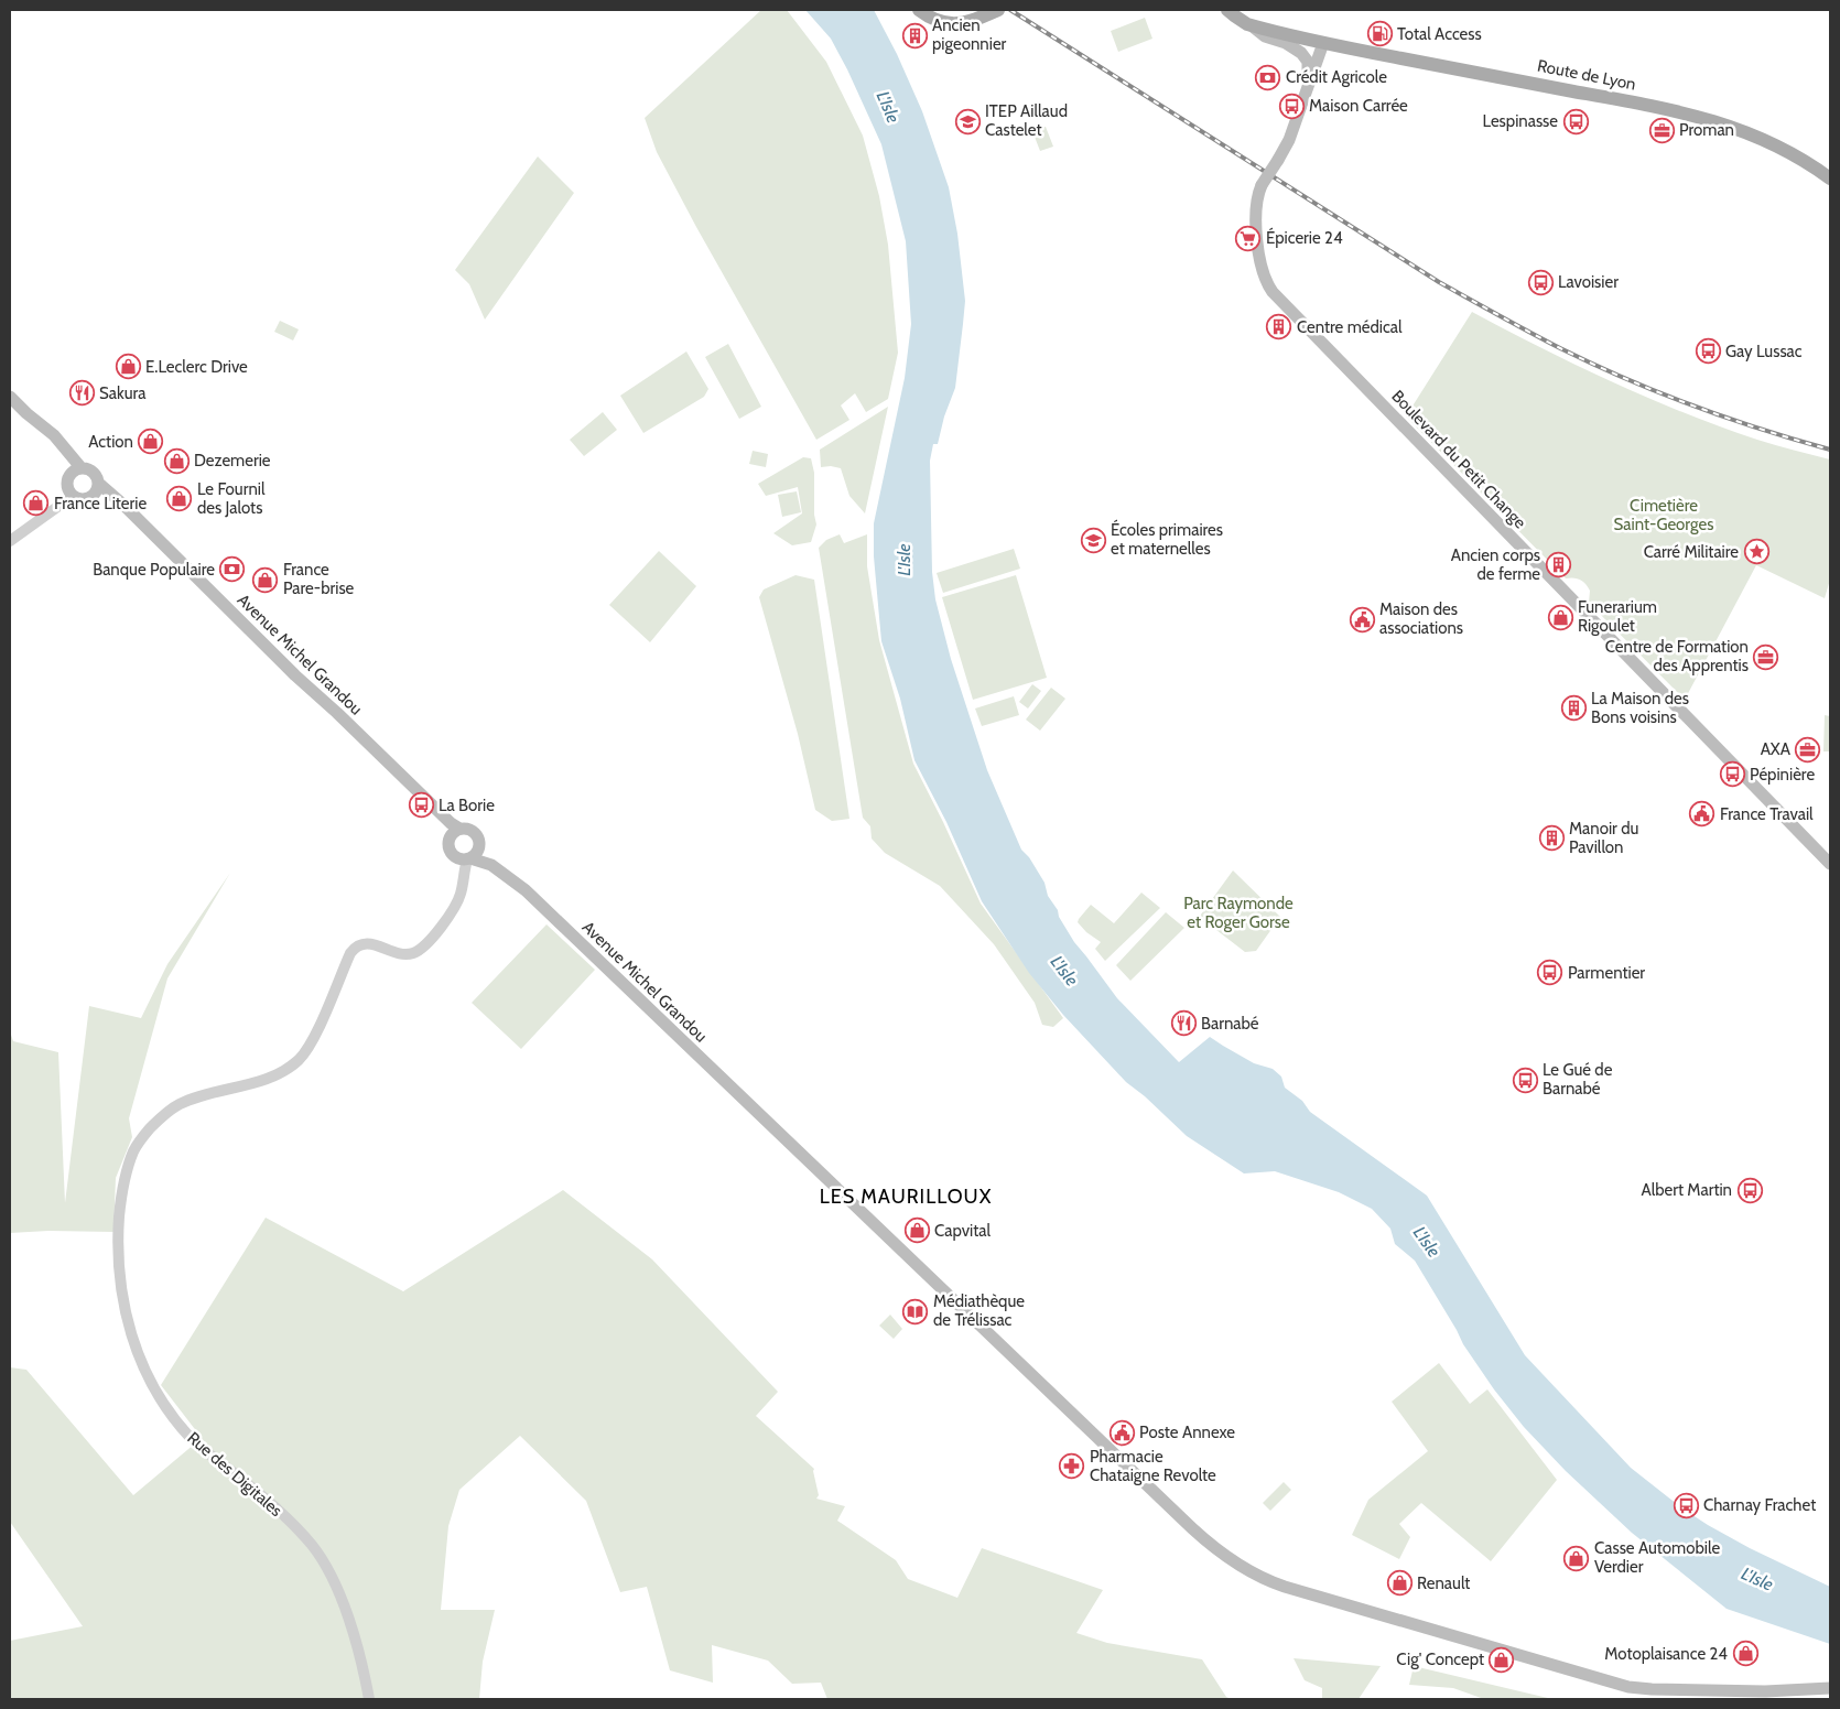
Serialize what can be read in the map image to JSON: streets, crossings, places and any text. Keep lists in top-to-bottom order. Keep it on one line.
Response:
{"streets":{"main road":["Route de Lyon","Boulevard du Petit Change","Avenue Michel Grandou"],"street":["Rue des Digitales"]},"crossings":[["Route de Lyon","Boulevard du Petit Change"],["Avenue Michel Grandou","Rue des Digitales"]],"districts":["LES MAURILLOUX"],"water":["L'Isle"],"parks":["Cimetière Saint-Georges","Parc Raymonde et Roger Gorse"],"places":{"fuel station":["Total Access"],"building":["Ancien pigeonnier","Centre médical","Ancien corps de ferme","La Maison des Bons voisins","Manoir du Pavillon"],"bank":["Crédit Agricole","Banque Populaire"],"bus stop":["Maison Carrée","Lespinasse","Lavoisier","Gay Lussac","Pépinière","La Borie","Parmentier","Le Gué de Barnabé","Albert Martin","Charnay Frachet"],"school or university":["ITEP Aillaud Castelet","Écoles primaires et maternelles"],"office":["Proman","Centre de Formation des Apprentis","AXA"],"supermarket":["Épicerie 24"],"shop":["E.Leclerc Drive","Action","Dezemerie","Le Fournil des Jalots","France Literie","France Pare-brise","Funerarium Rigoulet","Capvital","Casse Automobile Verdier","Renault","Motoplaisance 24","Cig' Concept"],"restaurant":["Sakura","Barnabé"],"place":["Carré Militaire"],"public building":["Maison des associations","France Travail","Poste Annexe"],"library":["Médiathèque de Trélissac"],"pharmacy":["Pharmacie Chataigne Revolte"]}}
